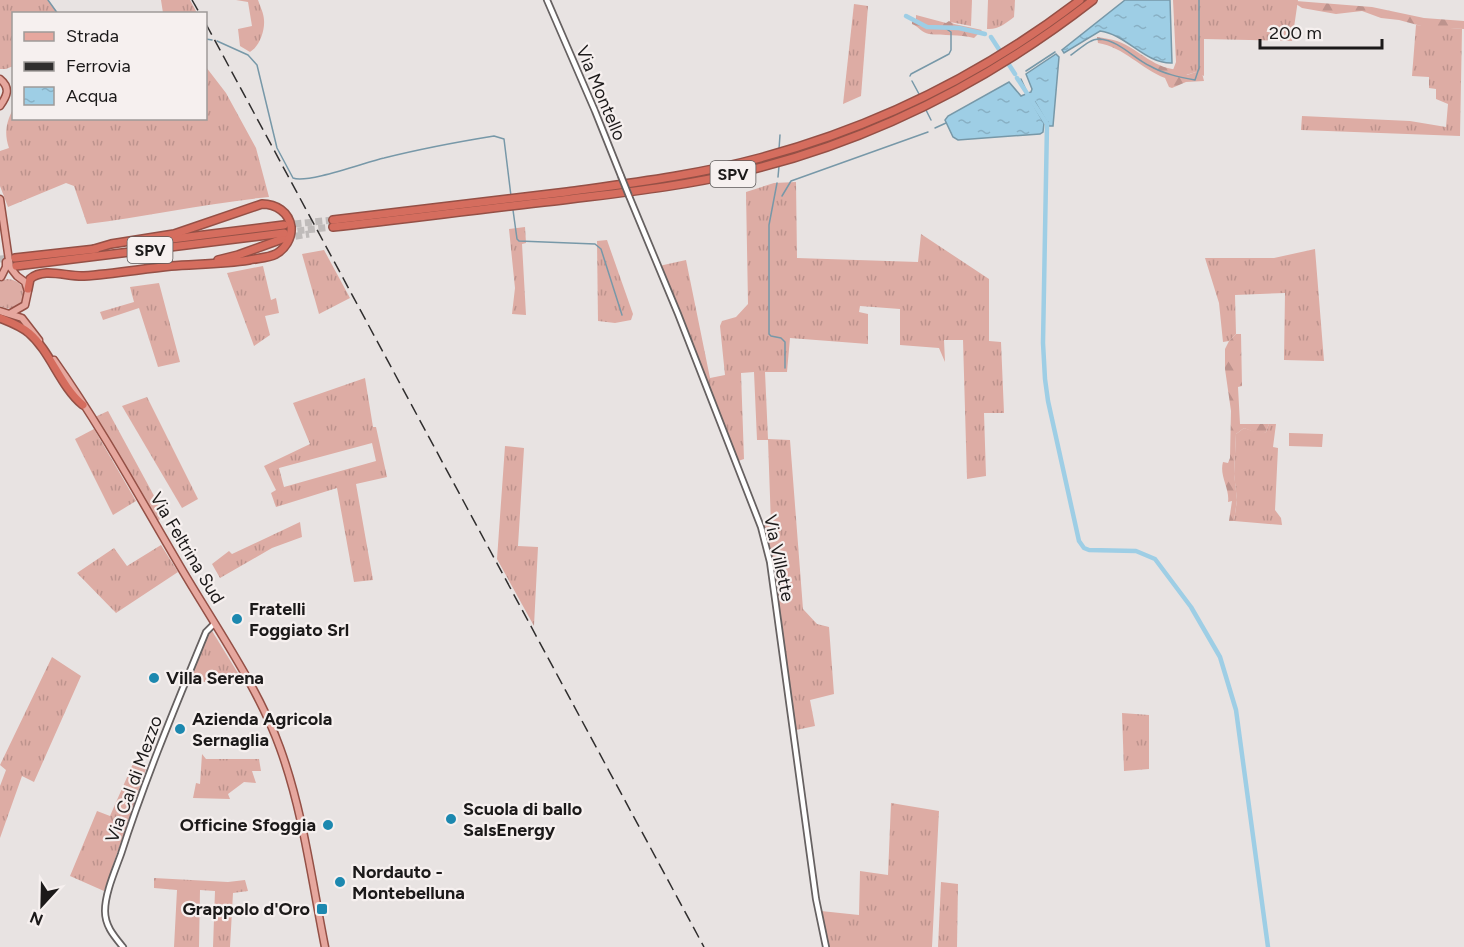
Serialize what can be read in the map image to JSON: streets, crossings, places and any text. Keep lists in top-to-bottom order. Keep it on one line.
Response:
{"streets":{"highway":["SPV"],"main road":["Via Feltrina Sud"],"street":["Via Montello","Via Villette","Via Cal di Mezzo"]},"crossings":[["Via Montello","Via Villette"],["Via Feltrina Sud","Via Cal di Mezzo"]],"places":{"other":["Fratelli Foggiato Srl","Villa Serena","Azienda Agricola Sernaglia","Scuola di ballo SalsEnergy","Officine Sfoggia","Nordauto - Montebelluna"],"transit":["Grappolo d'Oro"]},"legend":["Strada","Ferrovia","Acqua"],"scale_bar":"200 m","north":"bottom"}
